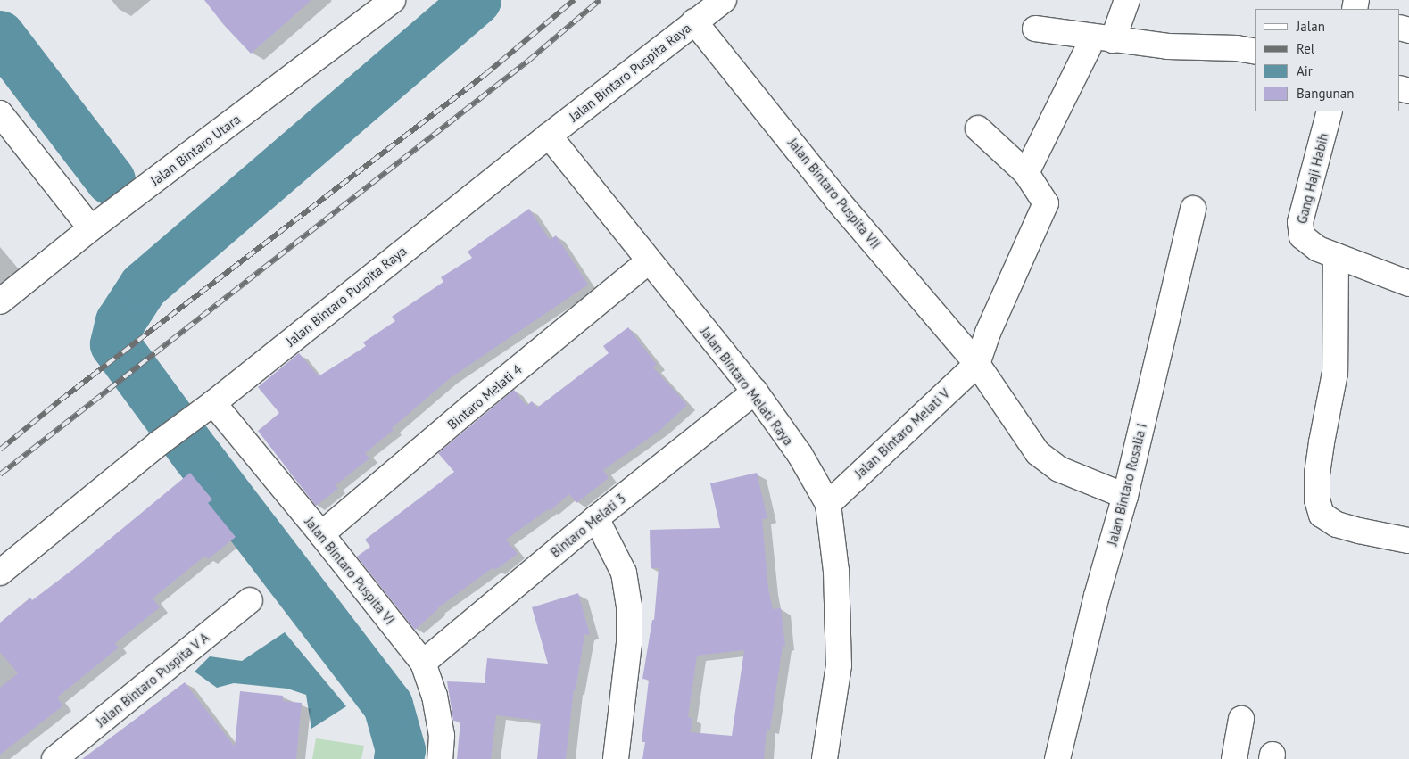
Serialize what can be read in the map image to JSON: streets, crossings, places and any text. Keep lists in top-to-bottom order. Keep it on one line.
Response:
{"streets":{"street":["Jalan Bintaro Puspita Raya","Jalan Bintaro Utara","Gang Haji Habih","Jalan Bintaro Puspita VII","Jalan Bintaro Melati Raya","Bintaro Melati 4","Jalan Bintaro Melati V","Jalan Bintaro Rosalia I","Bintaro Melati 3","Jalan Bintaro Puspita VI","Jalan Bintaro Puspita V A"]},"crossings":[["Jalan Bintaro Puspita Raya","Jalan Bintaro Puspita VII"],["Jalan Bintaro Puspita Raya","Jalan Bintaro Melati Raya"],["Jalan Bintaro Puspita Raya","Jalan Bintaro Puspita VI"],["Jalan Bintaro Puspita VII","Jalan Bintaro Melati V"],["Jalan Bintaro Puspita VII","Jalan Bintaro Rosalia I"],["Jalan Bintaro Melati Raya","Bintaro Melati 4"],["Jalan Bintaro Melati Raya","Jalan Bintaro Melati V"],["Jalan Bintaro Melati Raya","Bintaro Melati 3"],["Bintaro Melati 4","Jalan Bintaro Puspita VI"],["Bintaro Melati 3","Jalan Bintaro Puspita VI"]],"legend":["Jalan","Rel","Air","Bangunan"]}
